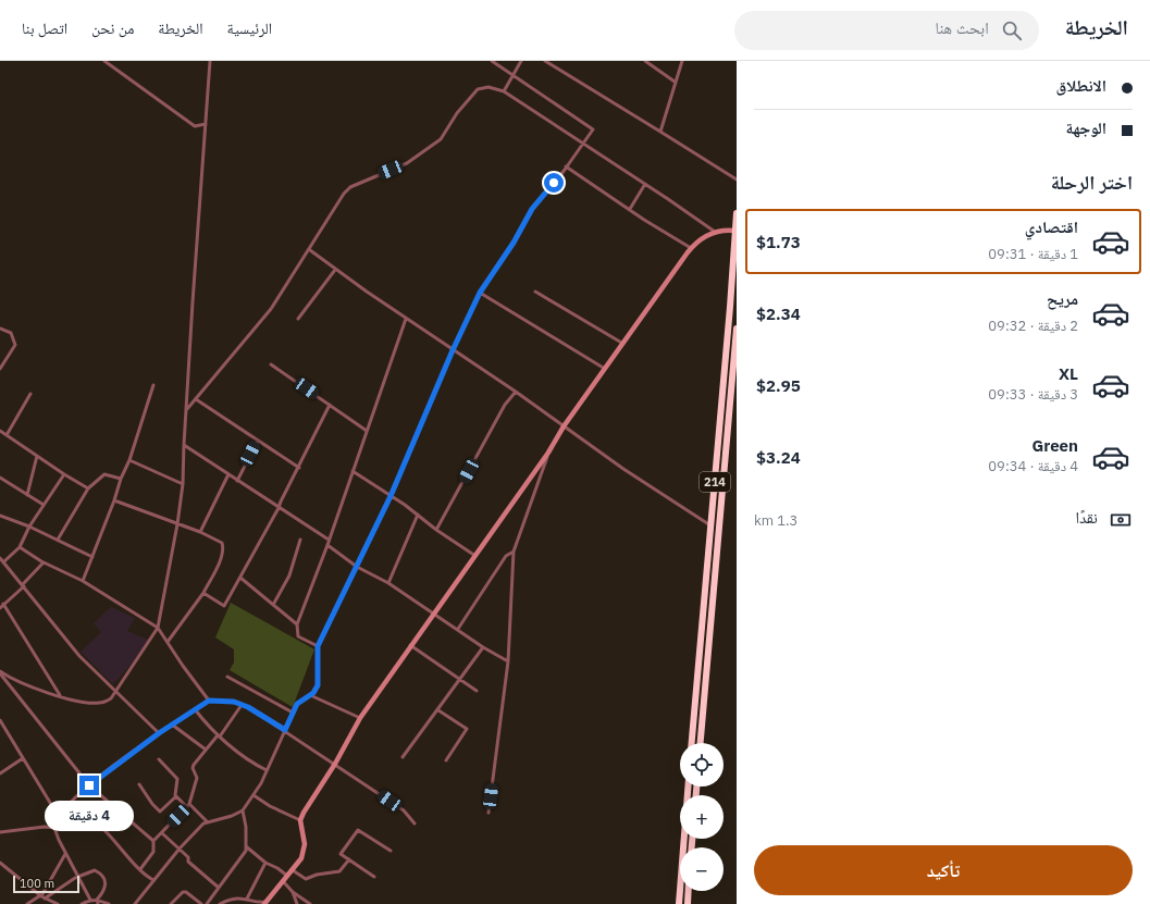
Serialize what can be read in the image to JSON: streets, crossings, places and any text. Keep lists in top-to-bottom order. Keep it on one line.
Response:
{"streets":{"highway":["214"]},"scale_bar":"100 m","page":{"header":"الخريطة","search":"ابحث هنا","nav":["الرئيسية","الخريطة","من نحن","اتصل بنا"],"banner":["الانطلاق","الوجهة"],"heading":"اختر الرحلة","list":[{"name":"اقتصادي","note":"1 دقيقة · 09:31","value":"$1.73"},{"name":"مريح","note":"2 دقيقة · 09:32","value":"$2.34"},{"name":"XL","note":"3 دقيقة · 09:33","value":"$2.95"},{"name":"Green","note":"4 دقيقة · 09:34","value":"$3.24"}],"pay":["نقدًا","1.3 km"],"map_buttons":["+","−"],"bubble":"4 دقيقة","buttons":"تأكيد","scale":"100 m"}}
